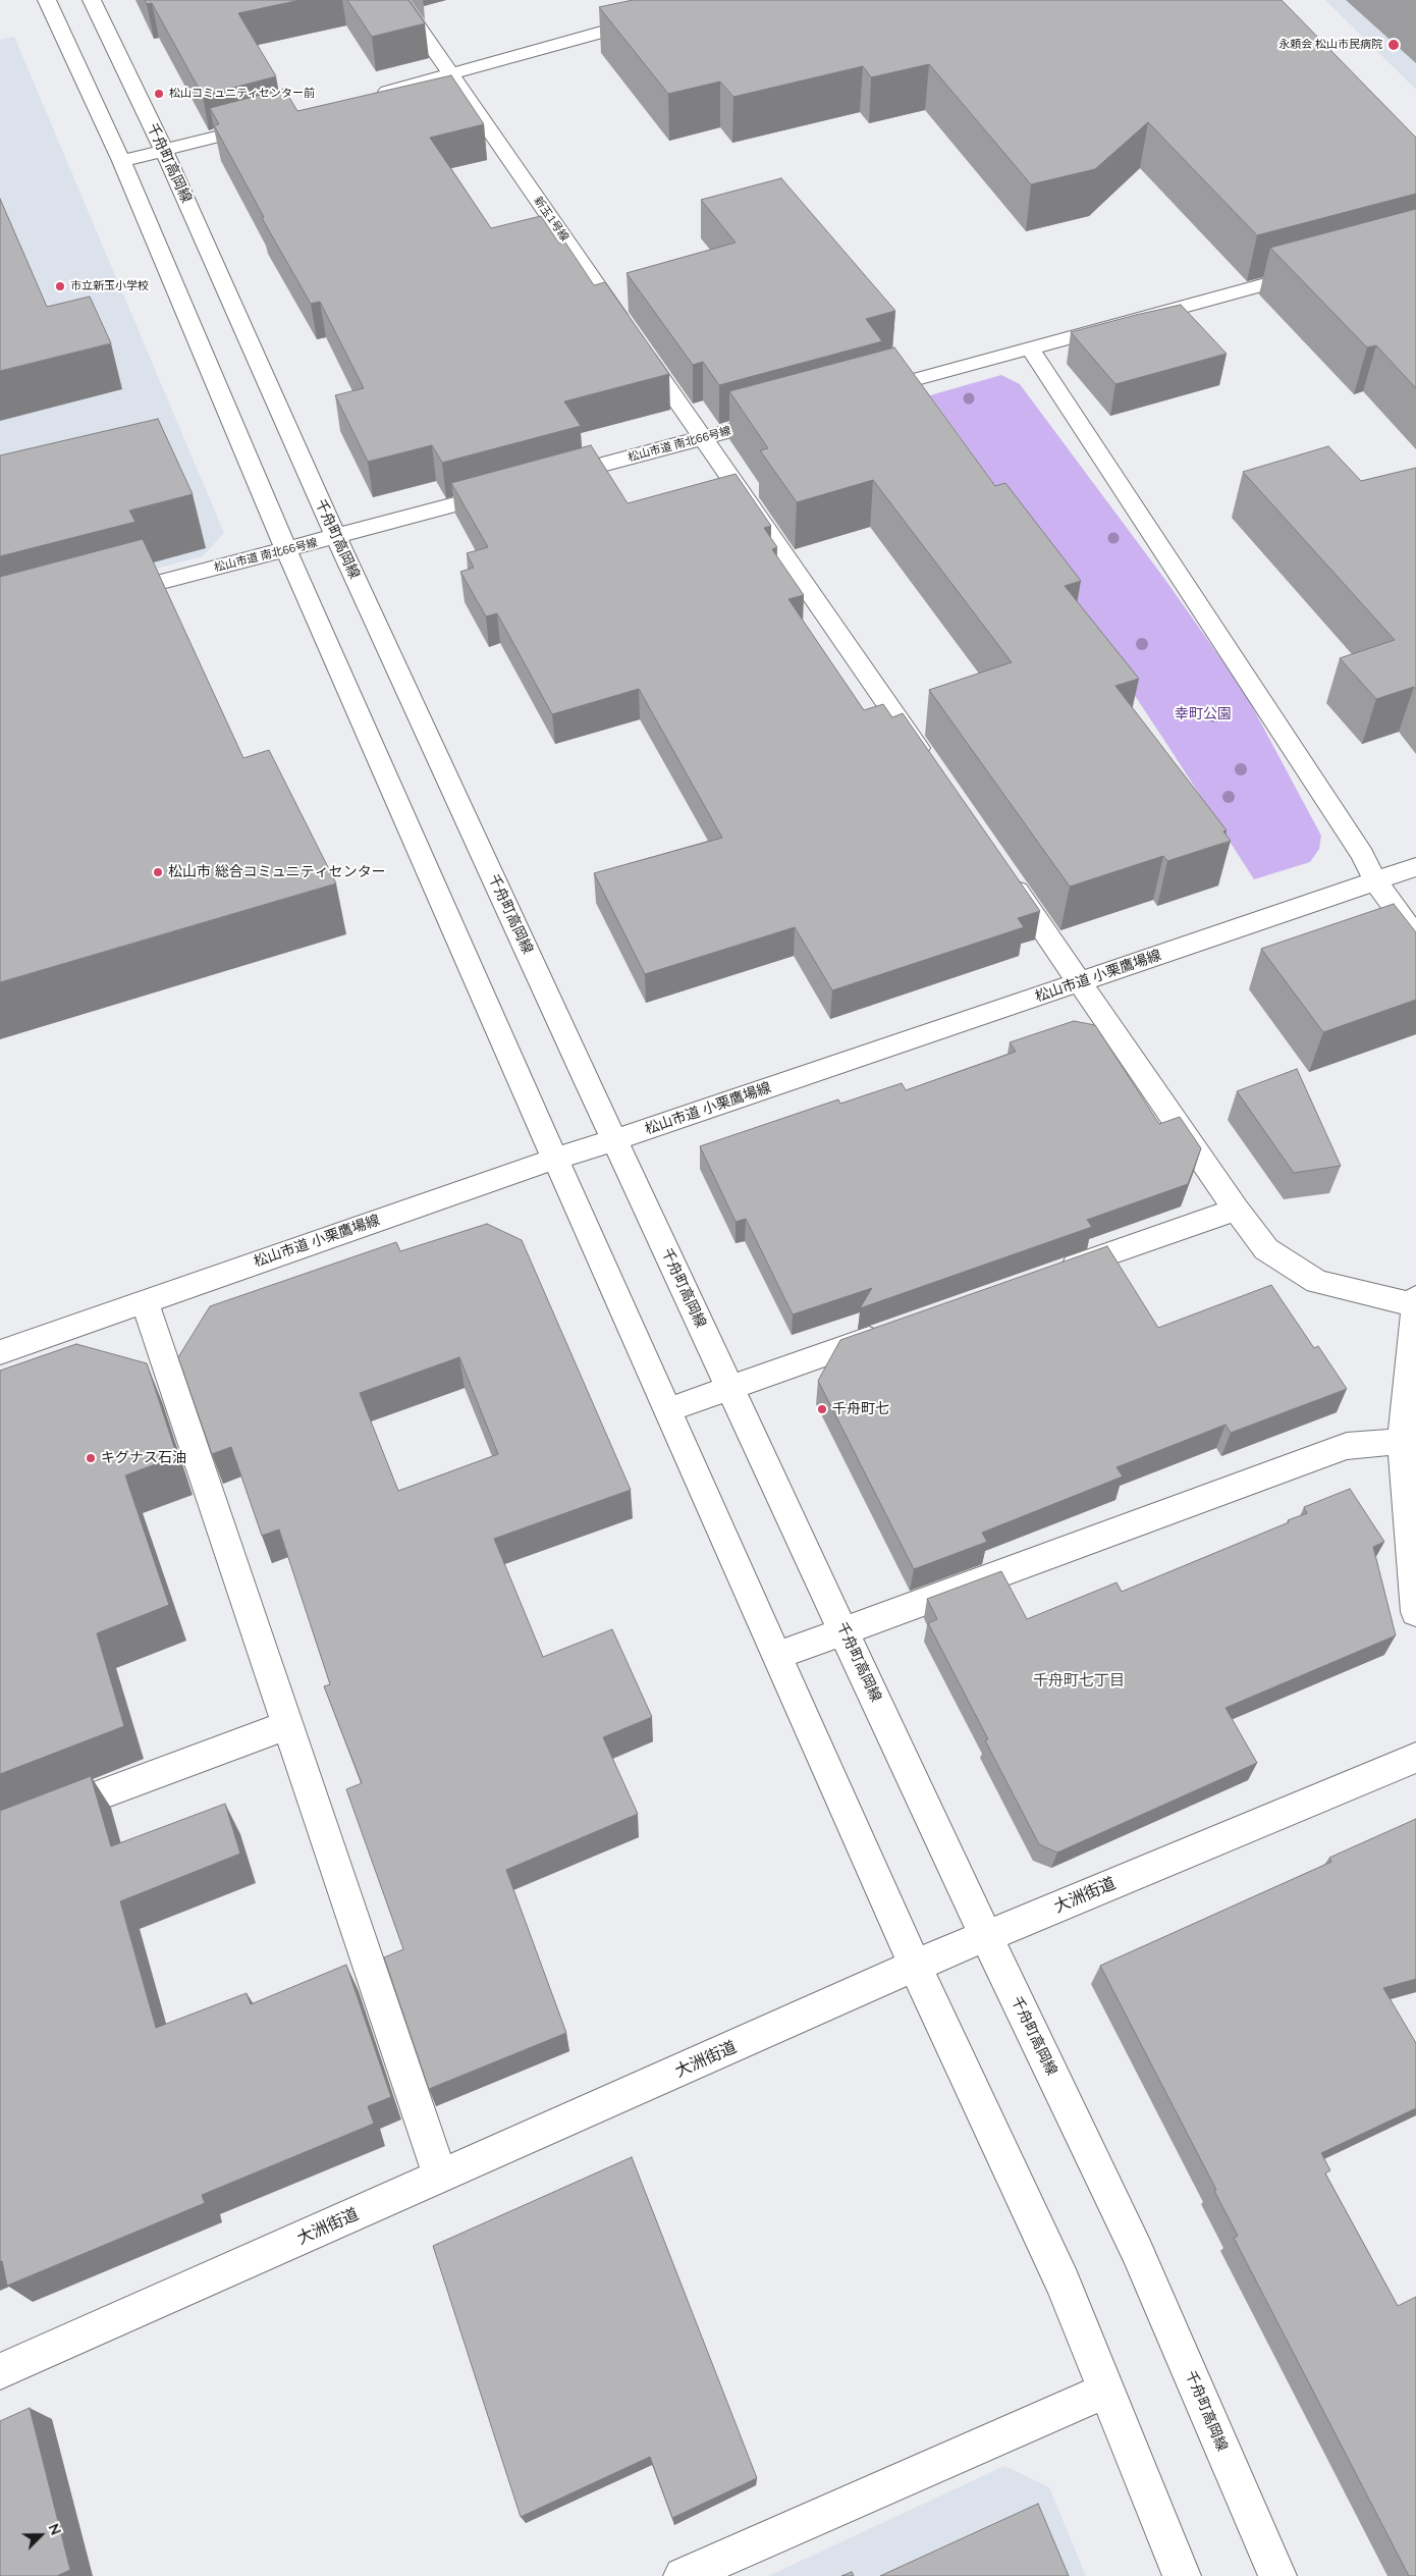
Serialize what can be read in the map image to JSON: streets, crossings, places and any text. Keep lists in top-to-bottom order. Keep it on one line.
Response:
{"streets":{"street":["千舟町高岡線","新玉1号線","松山市道 南北66号線","松山市道 小栗鷹場線","大洲街道"]},"crossings":[["千舟町高岡線","松山市道 南北66号線"],["千舟町高岡線","松山市道 小栗鷹場線"],["千舟町高岡線","大洲街道"]],"districts":["千舟町七丁目"],"parks":["幸町公園"],"places":["永頼会 松山市民病院","松山コミュニティセンター前","市立新玉小学校","松山市 総合コミュニティセンター","千舟町七","キグナス石油"],"north":"top right"}
